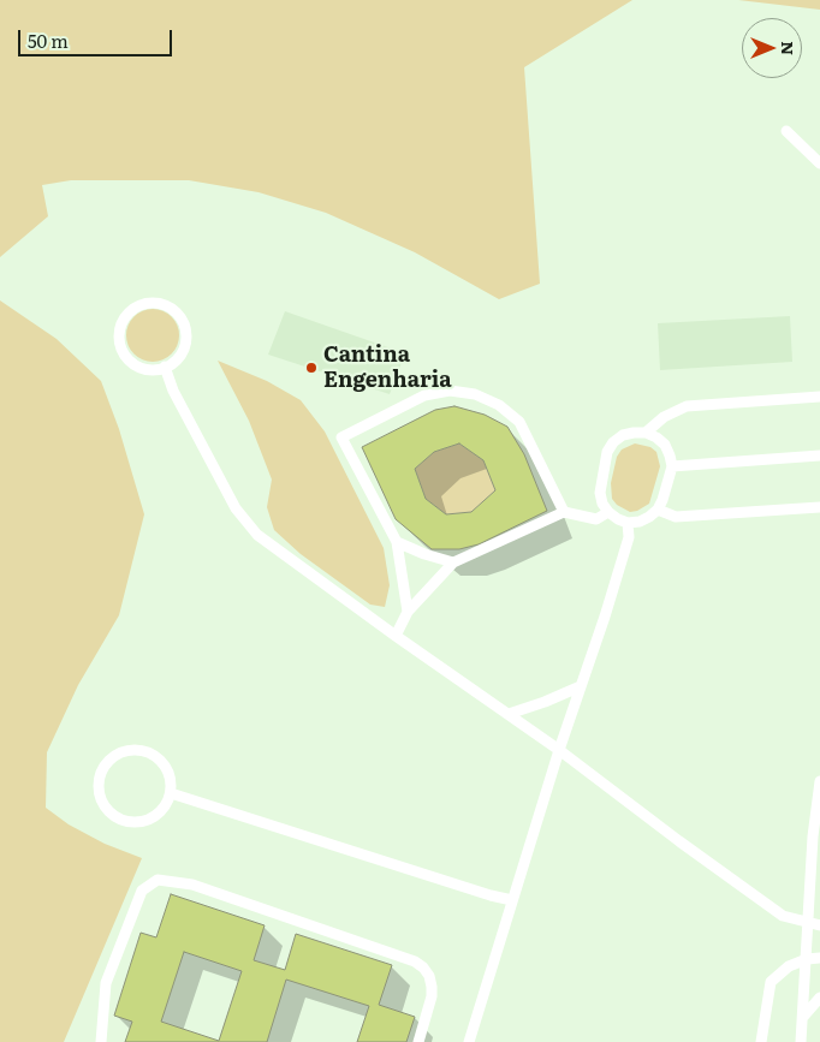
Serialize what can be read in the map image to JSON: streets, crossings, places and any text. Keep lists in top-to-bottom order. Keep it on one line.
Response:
{"places":["Cantina Engenharia"],"scale_bar":"50 m","north":"right"}
